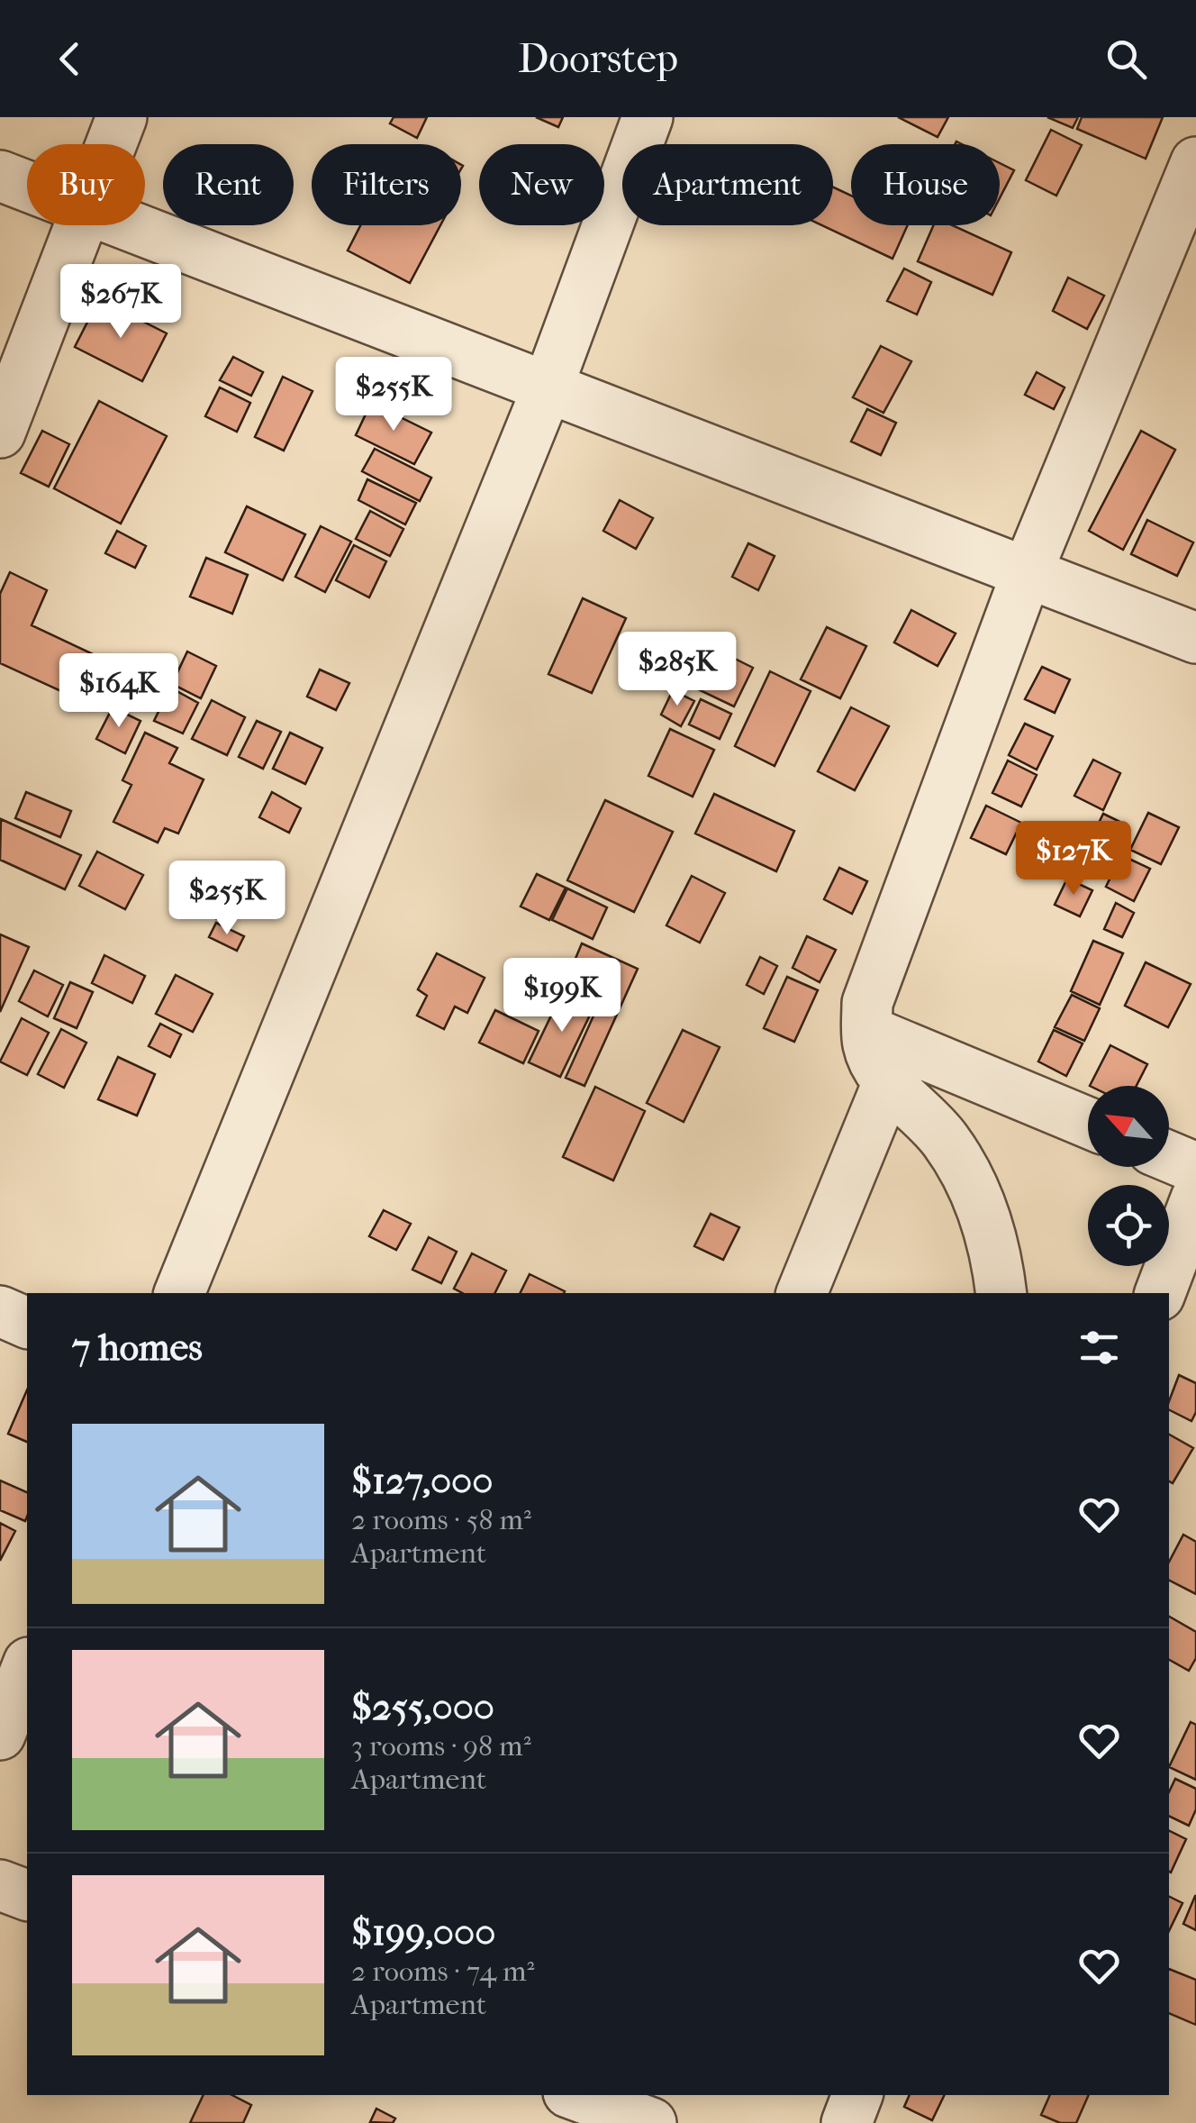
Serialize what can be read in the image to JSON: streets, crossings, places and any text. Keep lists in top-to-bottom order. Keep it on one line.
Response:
{"north":"top left","page":{"header":"Doorstep","chip":["Buy","Rent","Filters","New","Apartment","House"],"price":["$267K","$255K","$285K","$164K","$127K","$255K","$199K"],"heading":"7 homes","list":[{"name":"$127,000","note":"2 rooms · 58 m² · Apartment"},{"name":"$255,000","note":"3 rooms · 98 m² · Apartment"},{"name":"$199,000","note":"2 rooms · 74 m² · Apartment"}]}}
